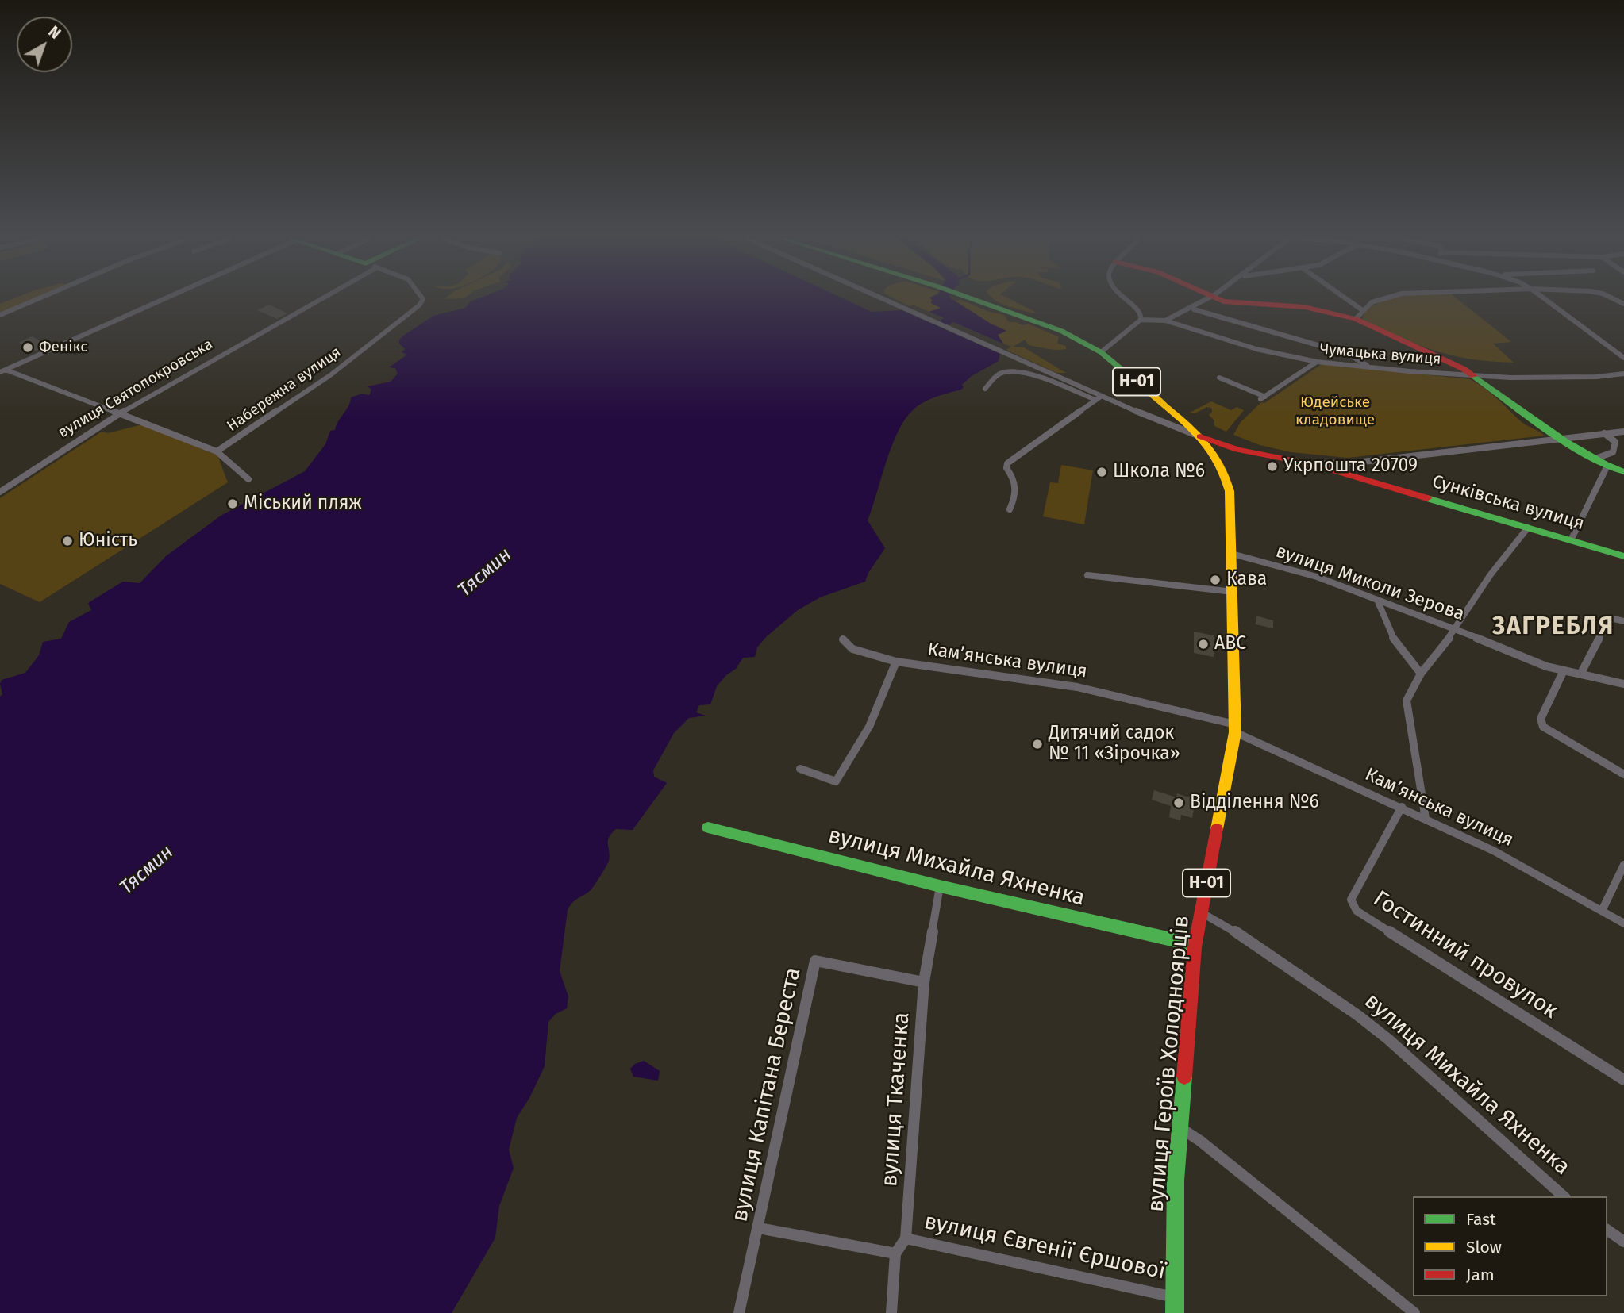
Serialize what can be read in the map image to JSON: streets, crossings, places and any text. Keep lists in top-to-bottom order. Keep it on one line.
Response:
{"streets":{"street":["Чумацька вулиця","Н-01","вулиця Святопокровська","Набережна вулиця","Сунківська вулиця","вулиця Миколи Зерова","Камʼянська вулиця","вулиця Михайла Яхненка","Гостинний провулок","вулиця Героїв Холодноярців","вулиця Капітана Береста","вулиця Ткаченка","вулиця Євгенії Єршової"]},"crossings":[["Н-01","Сунківська вулиця"],["Н-01","вулиця Героїв Холодноярців"],["вулиця Миколи Зерова","вулиця Героїв Холодноярців"],["Камʼянська вулиця","Гостинний провулок"],["Камʼянська вулиця","вулиця Героїв Холодноярців"],["вулиця Михайла Яхненка","вулиця Героїв Холодноярців"],["вулиця Михайла Яхненка","вулиця Ткаченка"],["вулиця Героїв Холодноярців","вулиця Євгенії Єршової"],["вулиця Капітана Береста","вулиця Ткаченка"],["вулиця Ткаченка","вулиця Євгенії Єршової"]],"districts":["ЗАГРЕБЛЯ"],"water":["Тясмин"],"parks":["Юдейське кладовище"],"places":["Фенікс","Укрпошта 20709","Школа №6","Міський пляж","Юність","Кава","ABC","Дитячий садок № 11 «Зірочка»","Відділення №6"],"legend":["Fast","Slow","Jam"],"north":"top right"}
